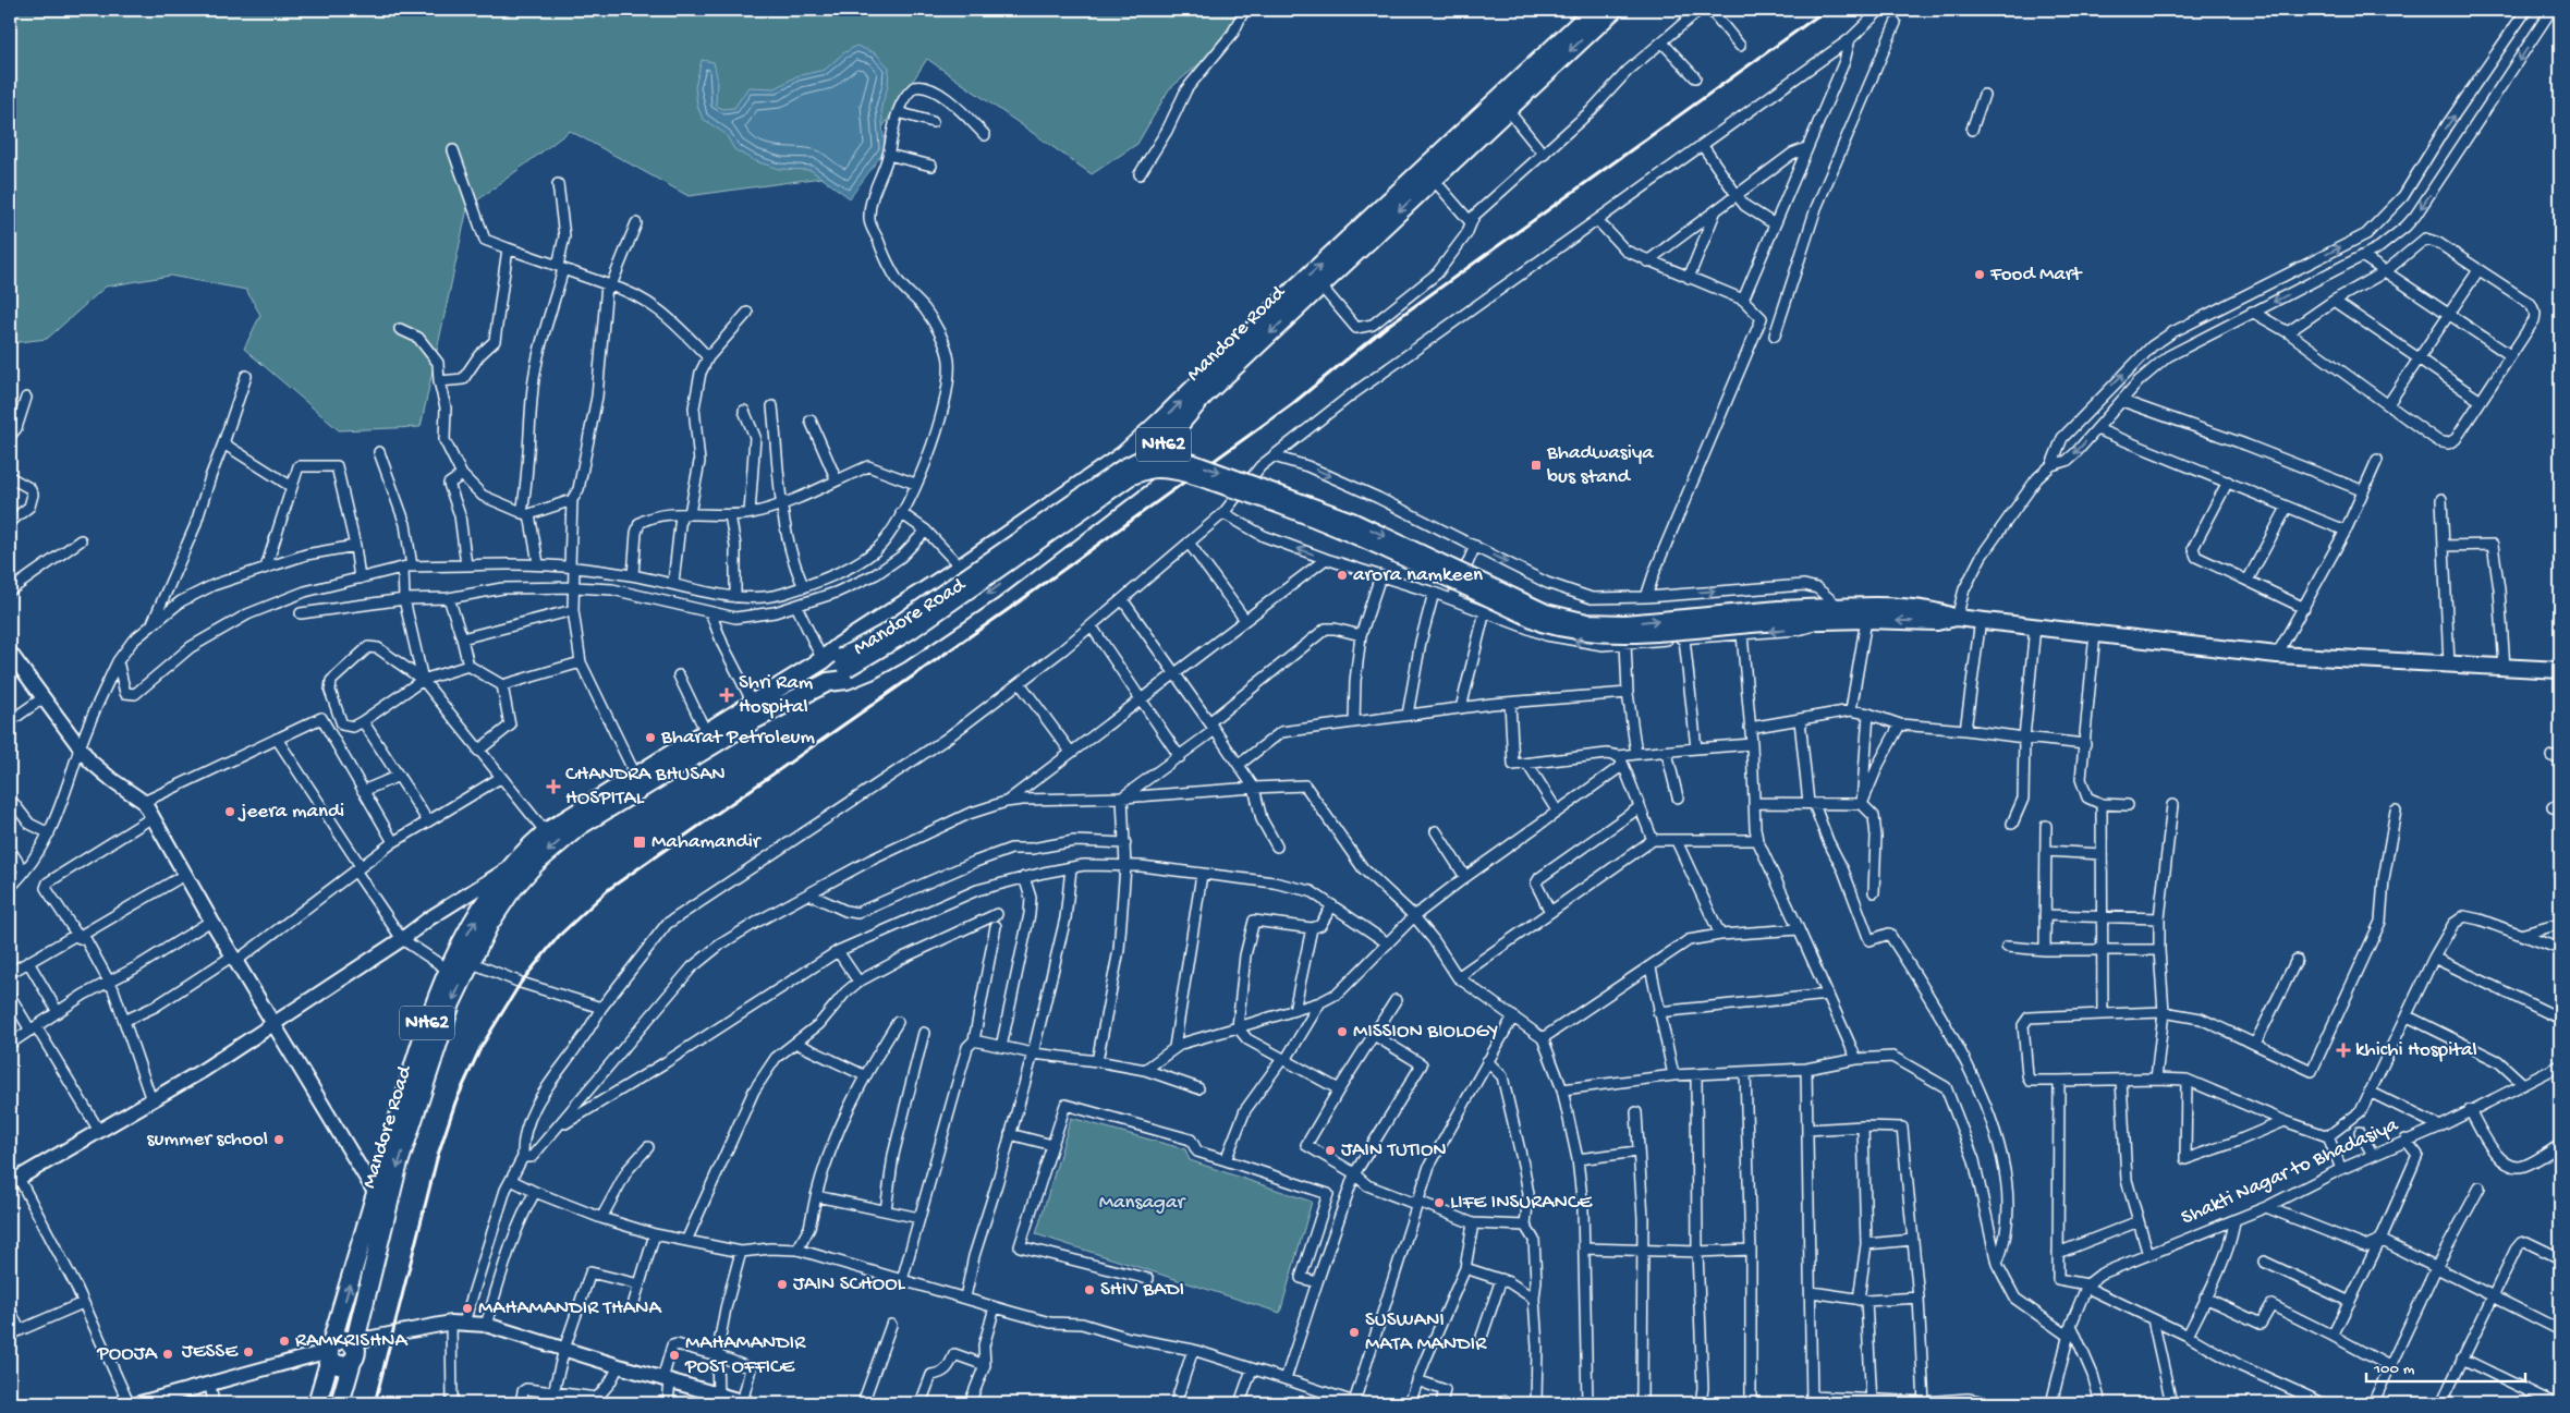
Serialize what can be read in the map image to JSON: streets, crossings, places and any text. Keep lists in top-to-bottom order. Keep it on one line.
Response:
{"streets":{"highway":["Mandore Road","NH62"],"street":["Shakti Nagar to Bhadasiya"]},"parks":["Mansagar"],"places":{"other":["Food Mart","arora namkeen","Bharat Petroleum","jeera mandi","MISSION BIOLOGY","summer school","JAIN TUTION","LIFE INSURANCE","JAIN SCHOOL","SHIV BADI","MAHAMANDIR THANA","SUSWANI MATA MANDIR","RAMKRISHNA","JESSE","POOJA","MAHAMANDIR POST OFFICE"],"transit":["Bhadwasiya bus stand","Mahamandir"],"health":["Shri Ram Hospital","CHANDRA BHUSAN HOSPITAL","khichi Hospital"]},"scale_bar":"100 m"}
